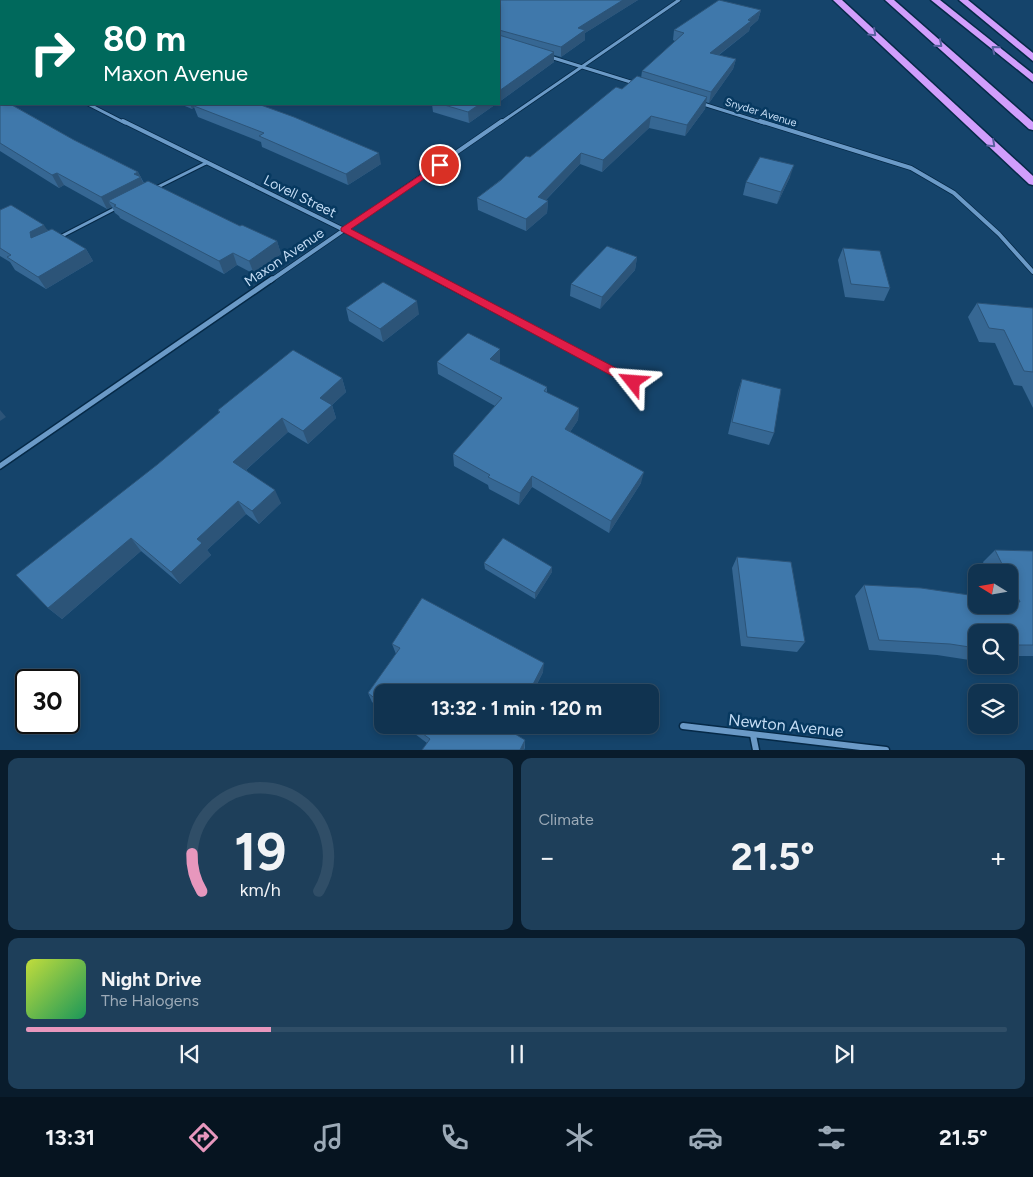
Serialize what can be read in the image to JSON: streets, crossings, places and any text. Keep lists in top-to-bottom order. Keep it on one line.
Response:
{"streets":{"street":["Snyder Avenue","Lovell Street","Maxon Avenue","Newton Avenue"]},"crossings":[["Lovell Street","Maxon Avenue"]],"north":"left","page":{"turn":["80 m","Maxon Avenue"],"limit":"30","trip":"13:32 · 1 min · 120 m","tile":"Climate","heat":["−","21.5°","+"],"song":["Night Drive","The Halogens"],"tabs":["13:31","21.5°"],"gauge":["19","km/h"]}}
